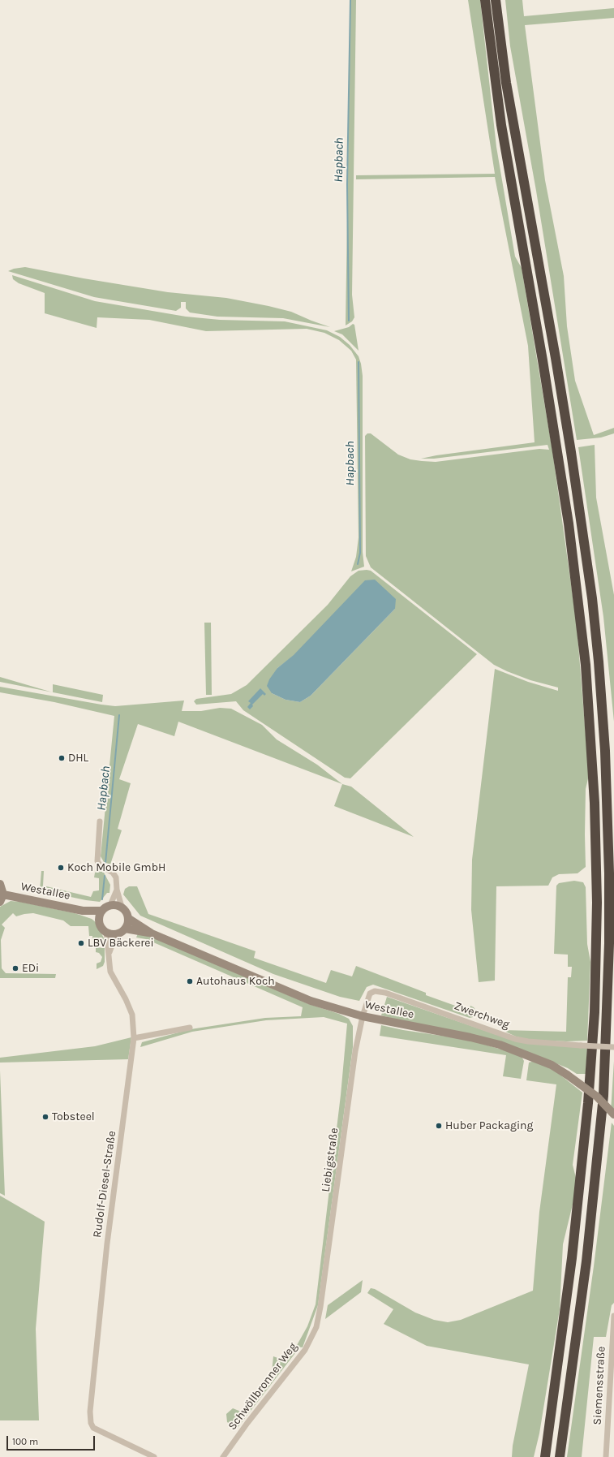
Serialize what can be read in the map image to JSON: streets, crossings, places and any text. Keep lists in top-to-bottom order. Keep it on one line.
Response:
{"streets":{"main road":["Westallee"],"street":["Zwerchweg","Liebigstraße","Rudolf-Diesel-Straße","Siemensstraße","Schwöllbronner Weg"]},"crossings":[["Westallee","Zwerchweg"],["Westallee","Liebigstraße"],["Westallee","Rudolf-Diesel-Straße"],["Zwerchweg","Liebigstraße"],["Liebigstraße","Schwöllbronner Weg"]],"water":["Hapbach"],"places":["DHL","Koch Mobile GmbH","LBV Bäckerei","EDi","Autohaus Koch","Tobsteel","Huber Packaging"],"scale_bar":"100 m"}
